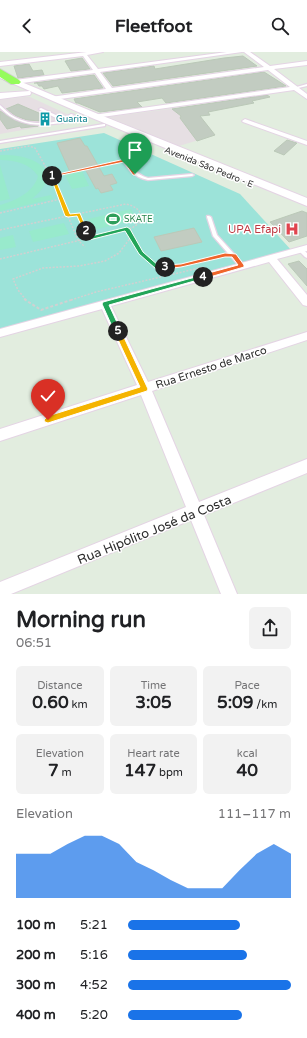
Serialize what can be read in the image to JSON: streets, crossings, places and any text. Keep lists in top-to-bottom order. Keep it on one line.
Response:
{"streets":{"main road":["Avenida São Pedro - E"],"street":["Rua Ernesto de Marco","Rua Hipólito José da Costa"]},"places":{"building":["Guarita"],"sports":["SKATE"],"hospital":["UPA Efapi"]},"page":{"header":"Fleetfoot","pins":["1","2","3","4","5"],"heading":["Morning run","06:51"],"stats":[["Distance","0.60 km"],["Time","3:05"],["Pace","5:09 /km"],["Elevation","7 m"],["Heart rate","147 bpm"],["kcal","40"]],"chart":["Elevation","111–117 m"],"list":[{"name":"100 m","note":"5:21"},{"name":"200 m","note":"5:16"},{"name":"300 m","note":"4:52"},{"name":"400 m","note":"5:20"}]}}
